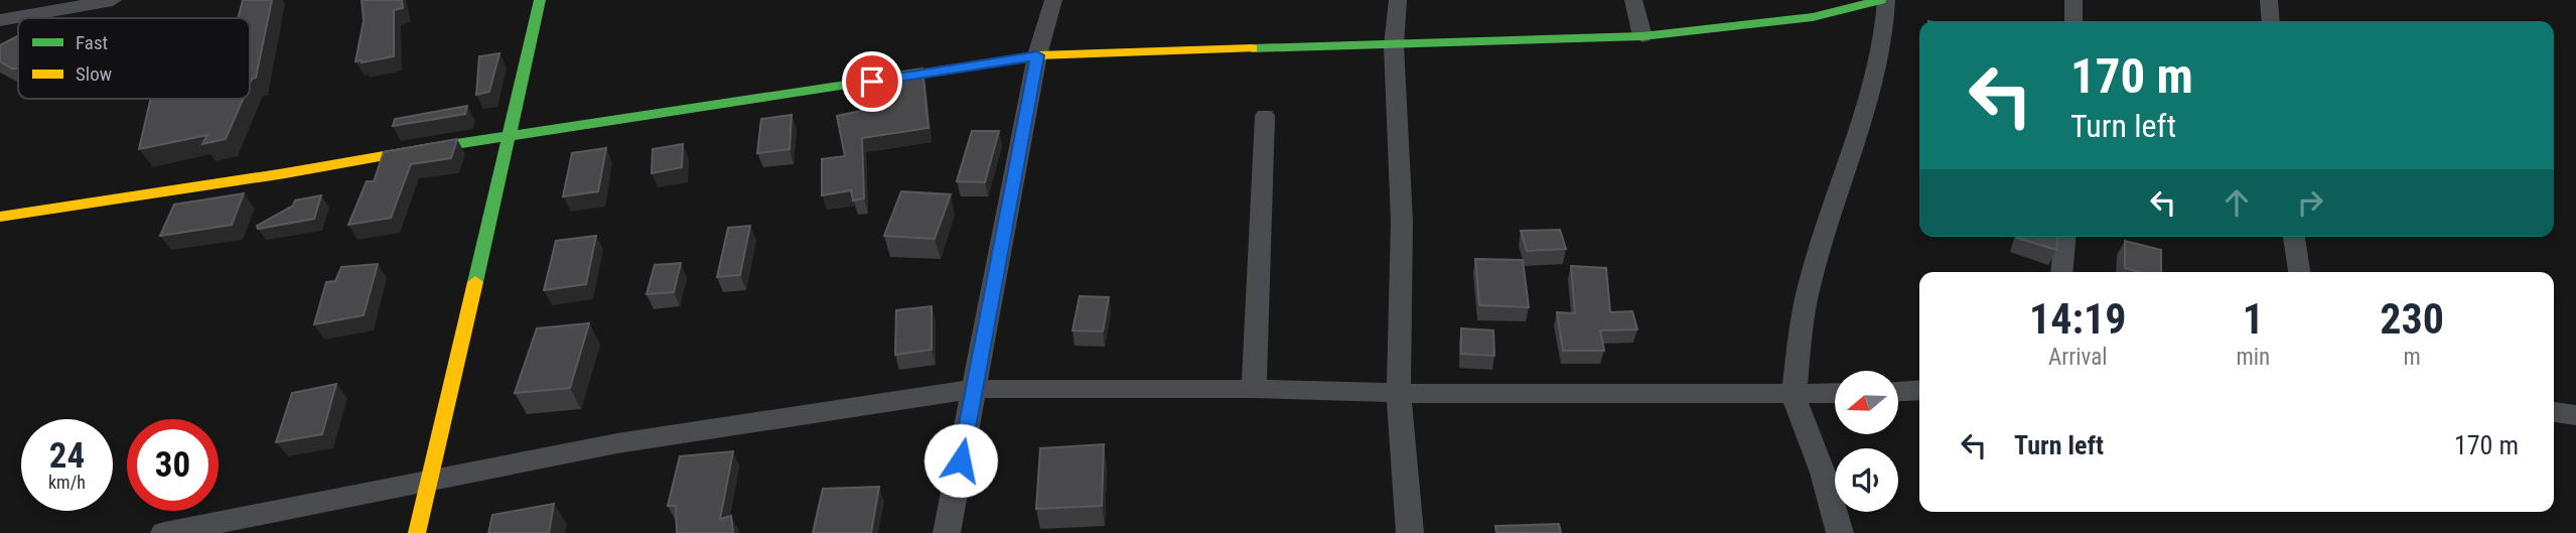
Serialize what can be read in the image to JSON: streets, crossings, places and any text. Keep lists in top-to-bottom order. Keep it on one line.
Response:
{"legend":["Fast","Slow"],"north":"left","page":{"turn":["170 m","Turn left"],"eta":["14:19","Arrival","1","min","230","m"],"list":[{"name":"Turn left","value":"170 m"}],"speed":"24 km/h","limit":"30"}}
